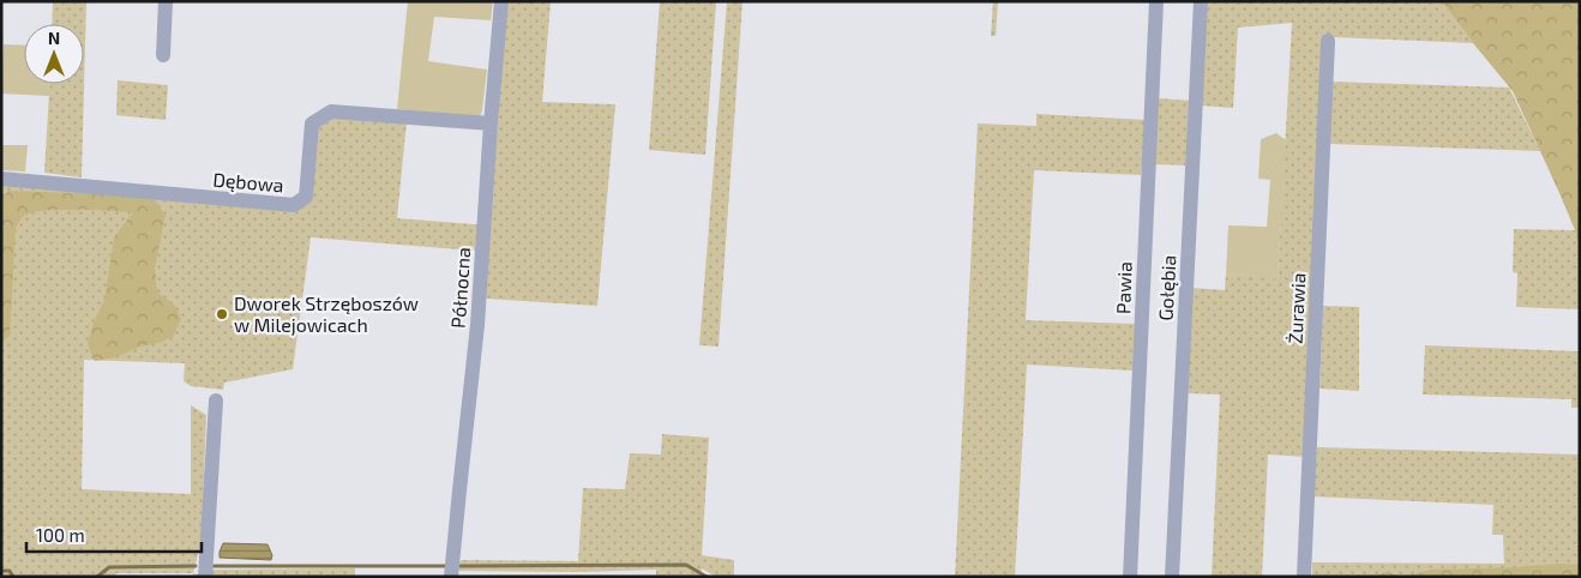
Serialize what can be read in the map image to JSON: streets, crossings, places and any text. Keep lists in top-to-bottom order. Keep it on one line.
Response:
{"streets":{"street":["Dębowa","Północna","Pawia","Gołębia","Żurawia"]},"crossings":[["Dębowa","Północna"]],"places":["Dworek Strzęboszów w Milejowicach"],"scale_bar":"100 m","north":"top"}
